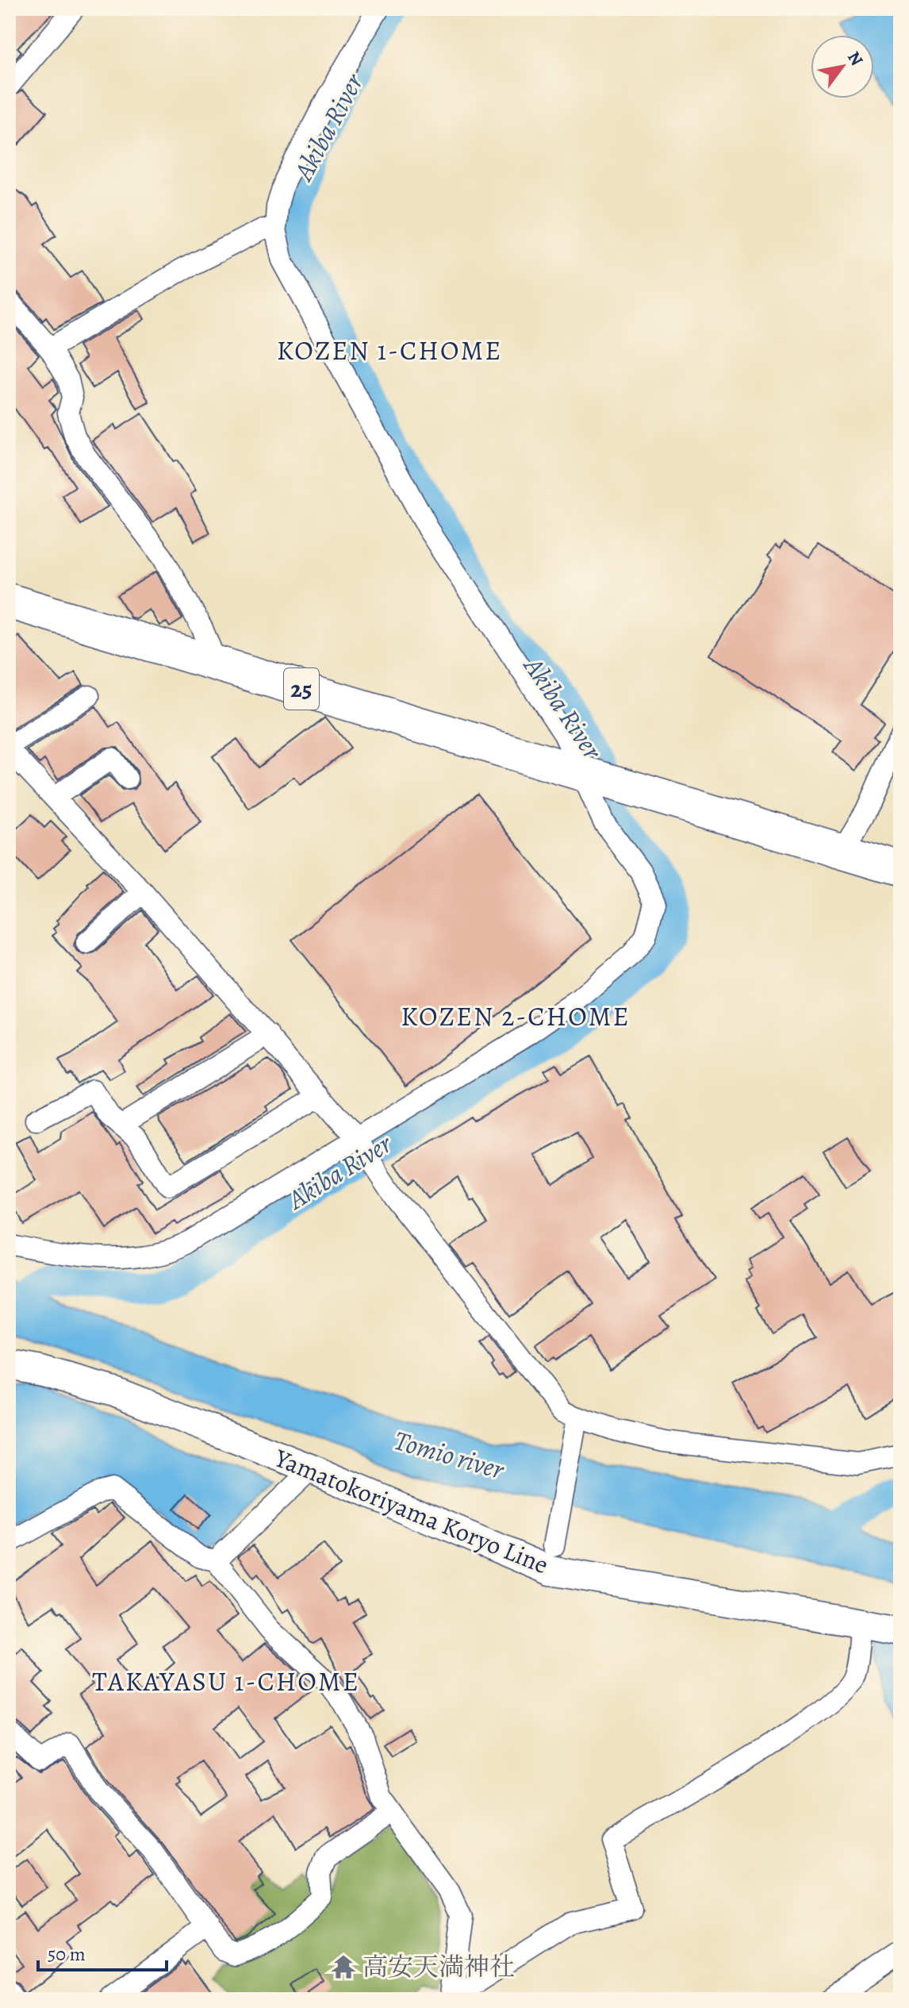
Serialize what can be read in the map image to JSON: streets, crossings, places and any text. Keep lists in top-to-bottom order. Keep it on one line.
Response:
{"streets":{"highway":["25"],"main road":["Yamatokoriyama Koryo Line"]},"districts":["KOZEN 1-CHOME","KOZEN 2-CHOME","TAKAYASU 1-CHOME"],"water":["Akiba River","Tomio river"],"places":{"temple":["高安天満神社"]},"scale_bar":"50 m","north":"top right"}
